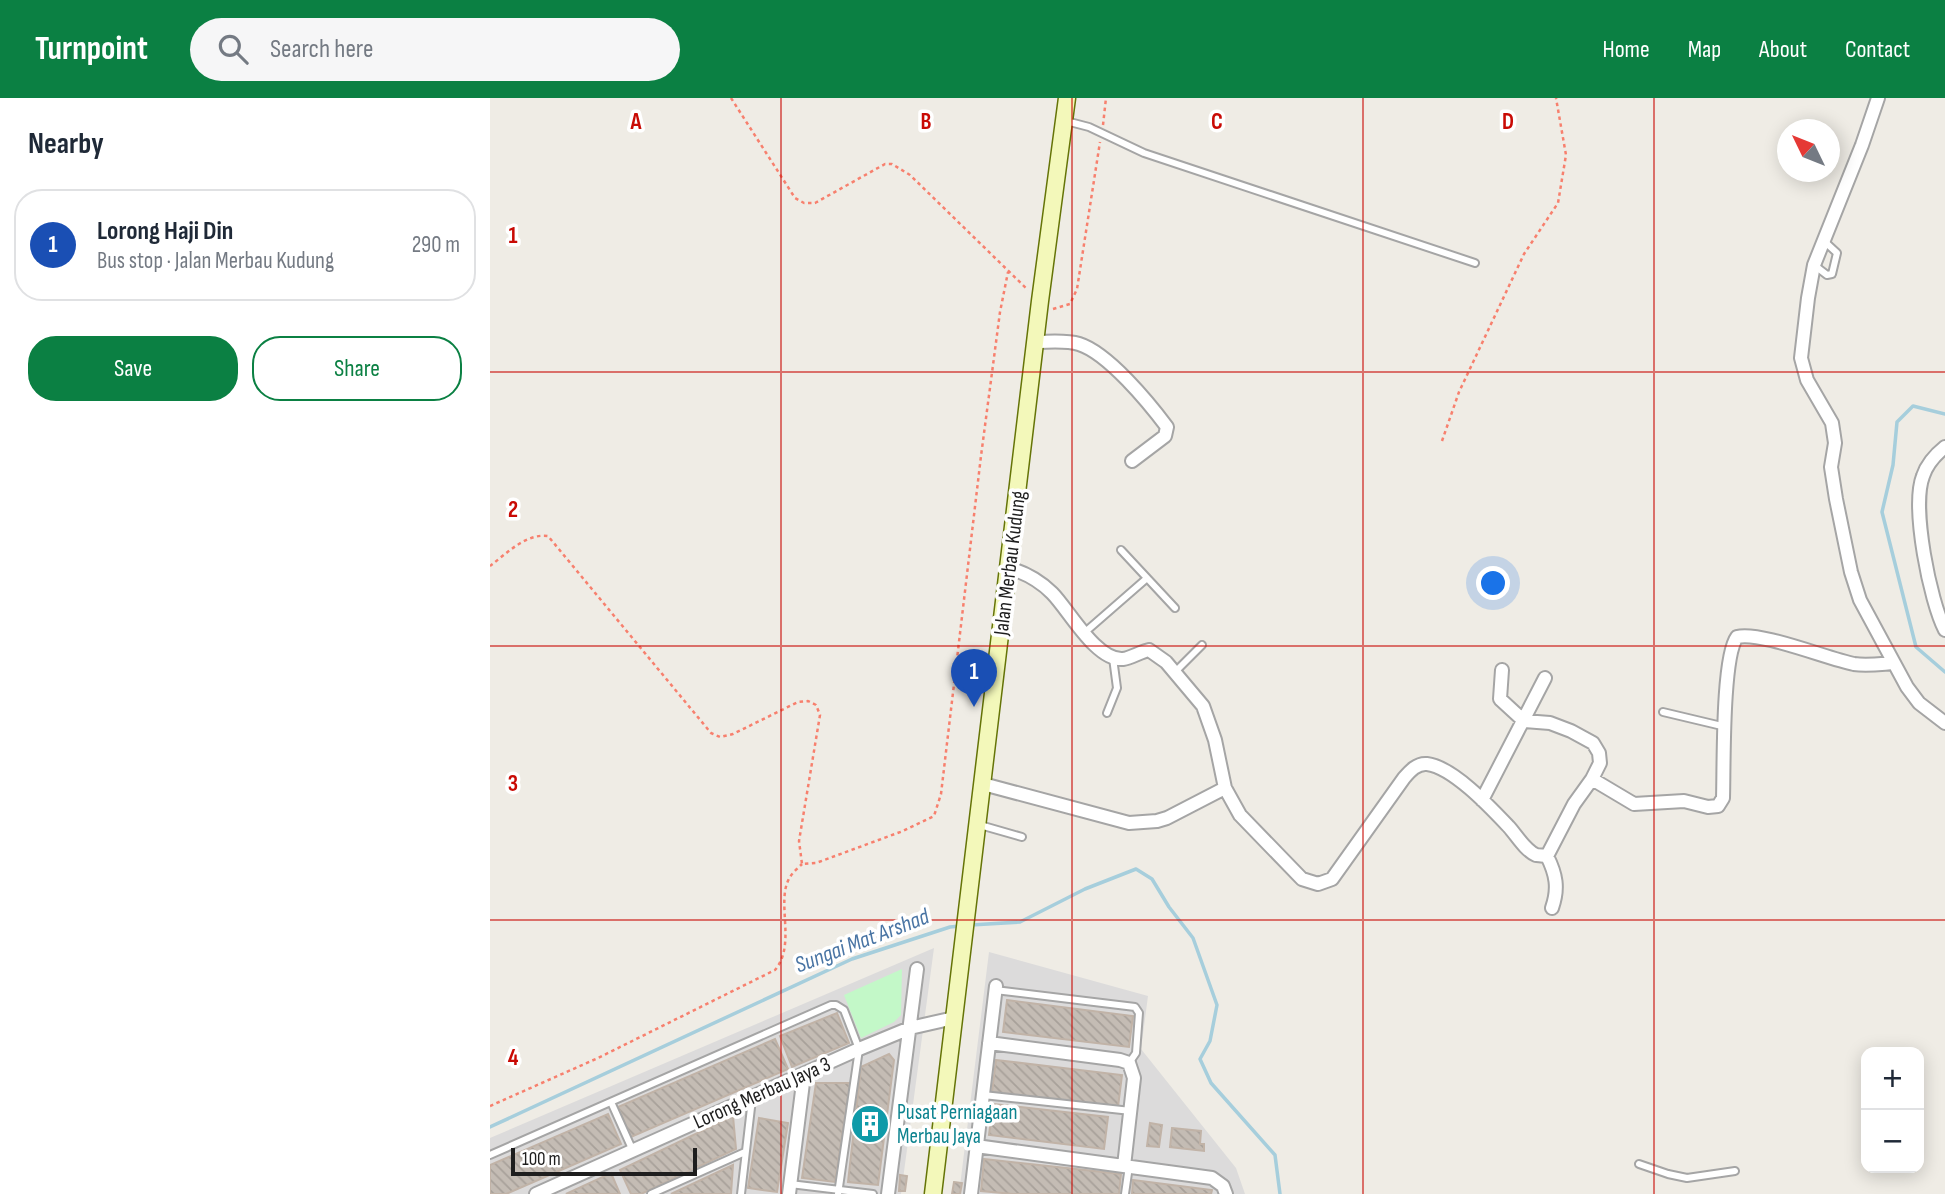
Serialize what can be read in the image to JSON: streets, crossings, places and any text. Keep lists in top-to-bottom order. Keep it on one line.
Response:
{"streets":{"main road":["Jalan Merbau Kudung"],"street":["Lorong Merbau Jaya 3"]},"crossings":[["Jalan Merbau Kudung","Lorong Merbau Jaya 3"]],"water":["Sungai Mat Arshad"],"places":{"building":["Pusat Perniagaan Merbau Jaya"]},"scale_bar":"100 m","north":"top left","page":{"header":"Turnpoint","search":"Search here","nav":["Home","Map","About","Contact"],"heading":"Nearby","list":[{"mark":"1","name":"Lorong Haji Din","note":"Bus stop · Jalan Merbau Kudung","value":"290 m"}],"buttons":["Save","Share"],"pins":"1","map_buttons":["+","−"],"scale":"100 m"},"grid":{"columns":["A","B","C","D"],"rows":["1","2","3","4"]}}
